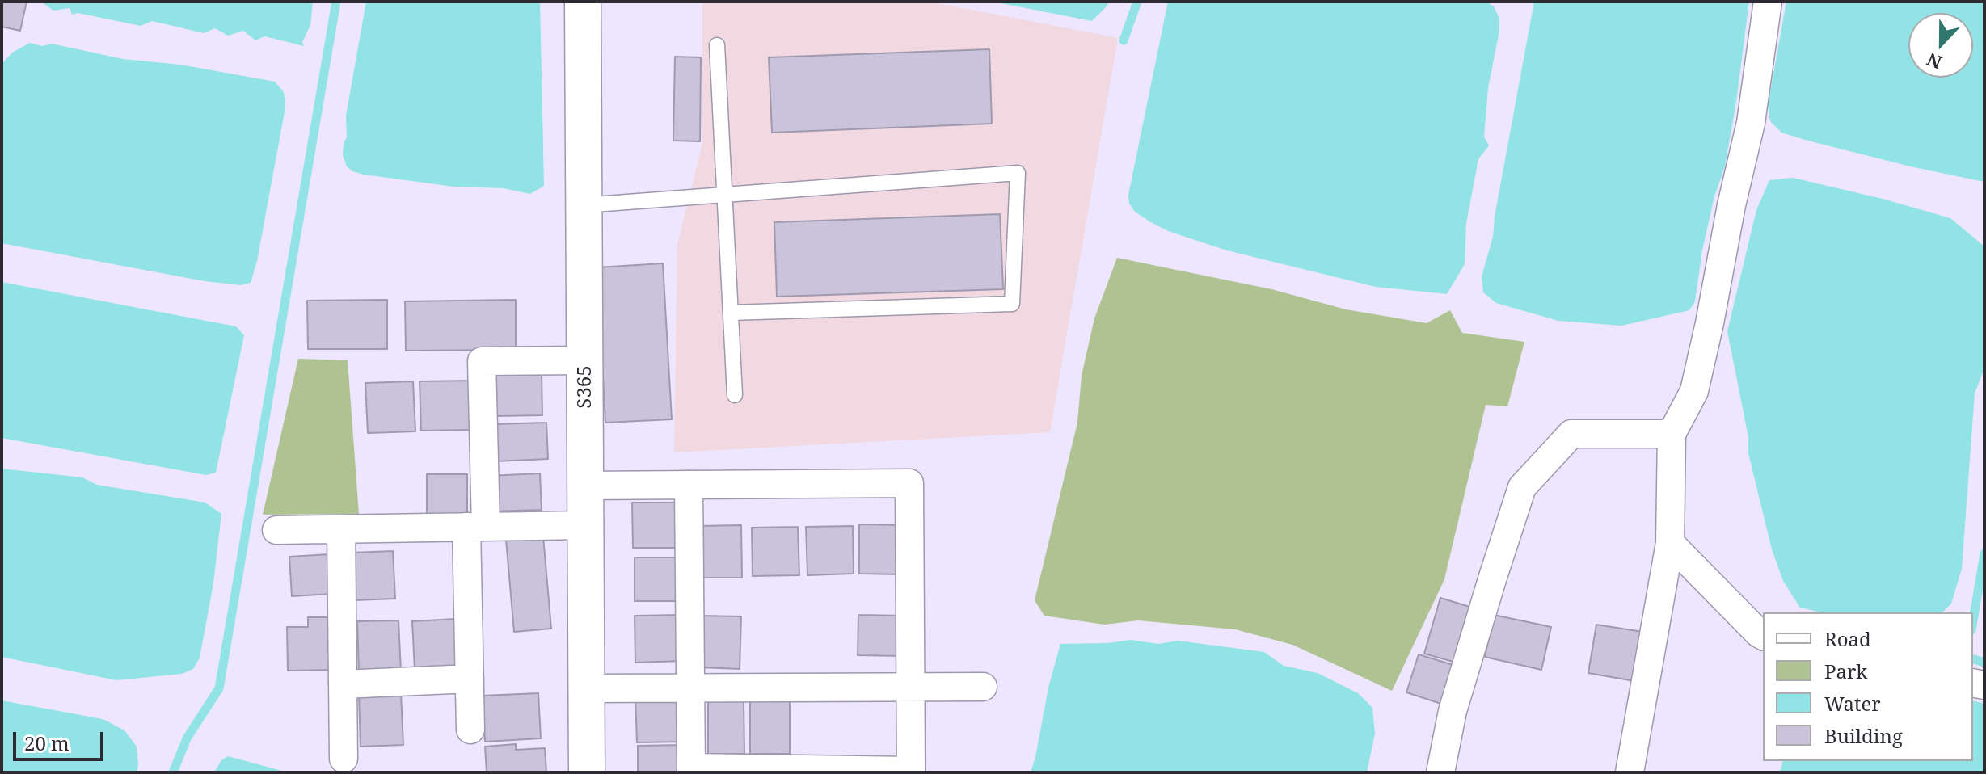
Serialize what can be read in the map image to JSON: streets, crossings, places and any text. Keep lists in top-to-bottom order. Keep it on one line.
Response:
{"streets":{"street":["S365"]},"legend":["Road","Park","Water","Building"],"scale_bar":"20 m","north":"bottom"}
